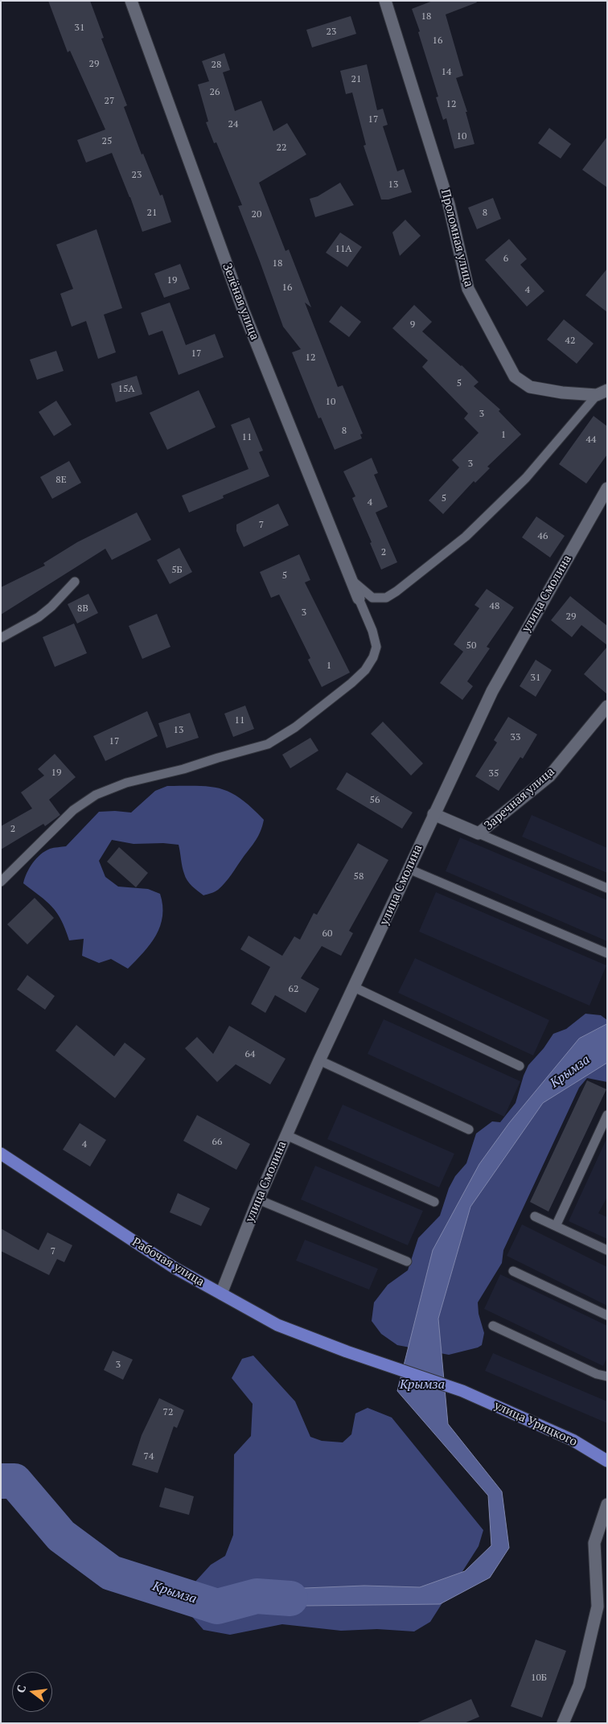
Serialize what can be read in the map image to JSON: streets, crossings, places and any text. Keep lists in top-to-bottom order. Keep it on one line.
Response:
{"streets":{"main road":["Рабочая улица","улица Урицкого"],"street":["Проломная улица","Зелёная улица","улица Смолина","Заречная улица"]},"crossings":[["улица Смолина","Заречная улица"],["улица Смолина","Рабочая улица"],["Рабочая улица","улица Урицкого"]],"water":["Крымза"],"house_numbers":["18","31","23","16","29","28","14","21","26","27","12","17","24","10","25","22","23","13","21","8","20","11А","6","18","19","16","4","9","42","17","12","5","15А","10","3","8","1","11","44","3","8Е","5","4","7","46","2","5Б","5","48","8В","3","29","50","1","31","11","13","33","17","19","35","56","2","58","60","62","64","66","4","7","3","72","74","10Б"],"north":"left"}
